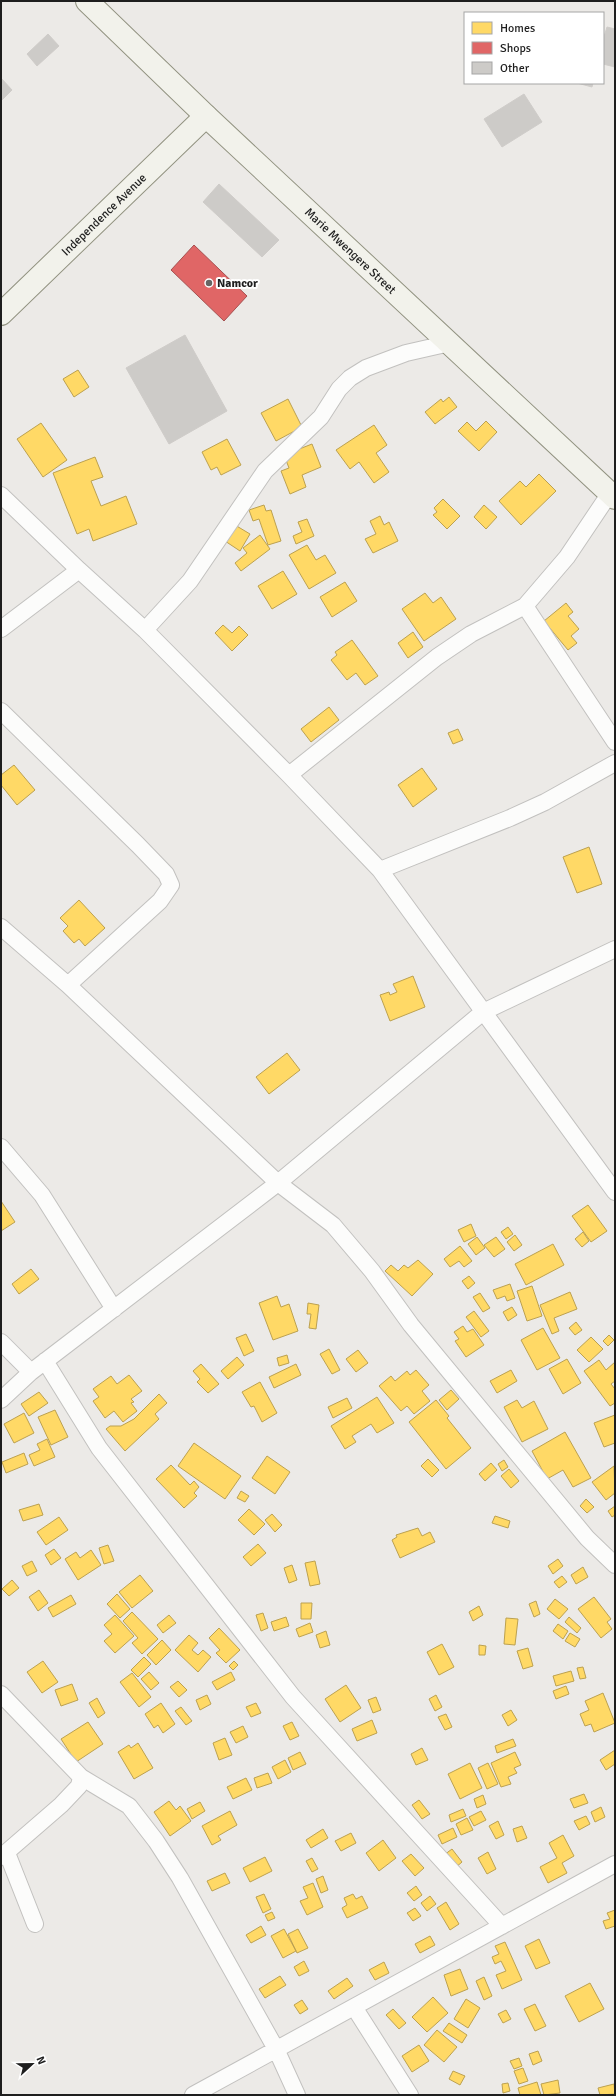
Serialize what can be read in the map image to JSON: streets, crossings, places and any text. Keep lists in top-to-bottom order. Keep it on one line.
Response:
{"streets":{"main road":["Independence Avenue","Marie Mwengere Street"]},"crossings":[["Independence Avenue","Marie Mwengere Street"]],"places":["Namcor"],"legend":["Homes","Shops","Other"],"north":"right"}
